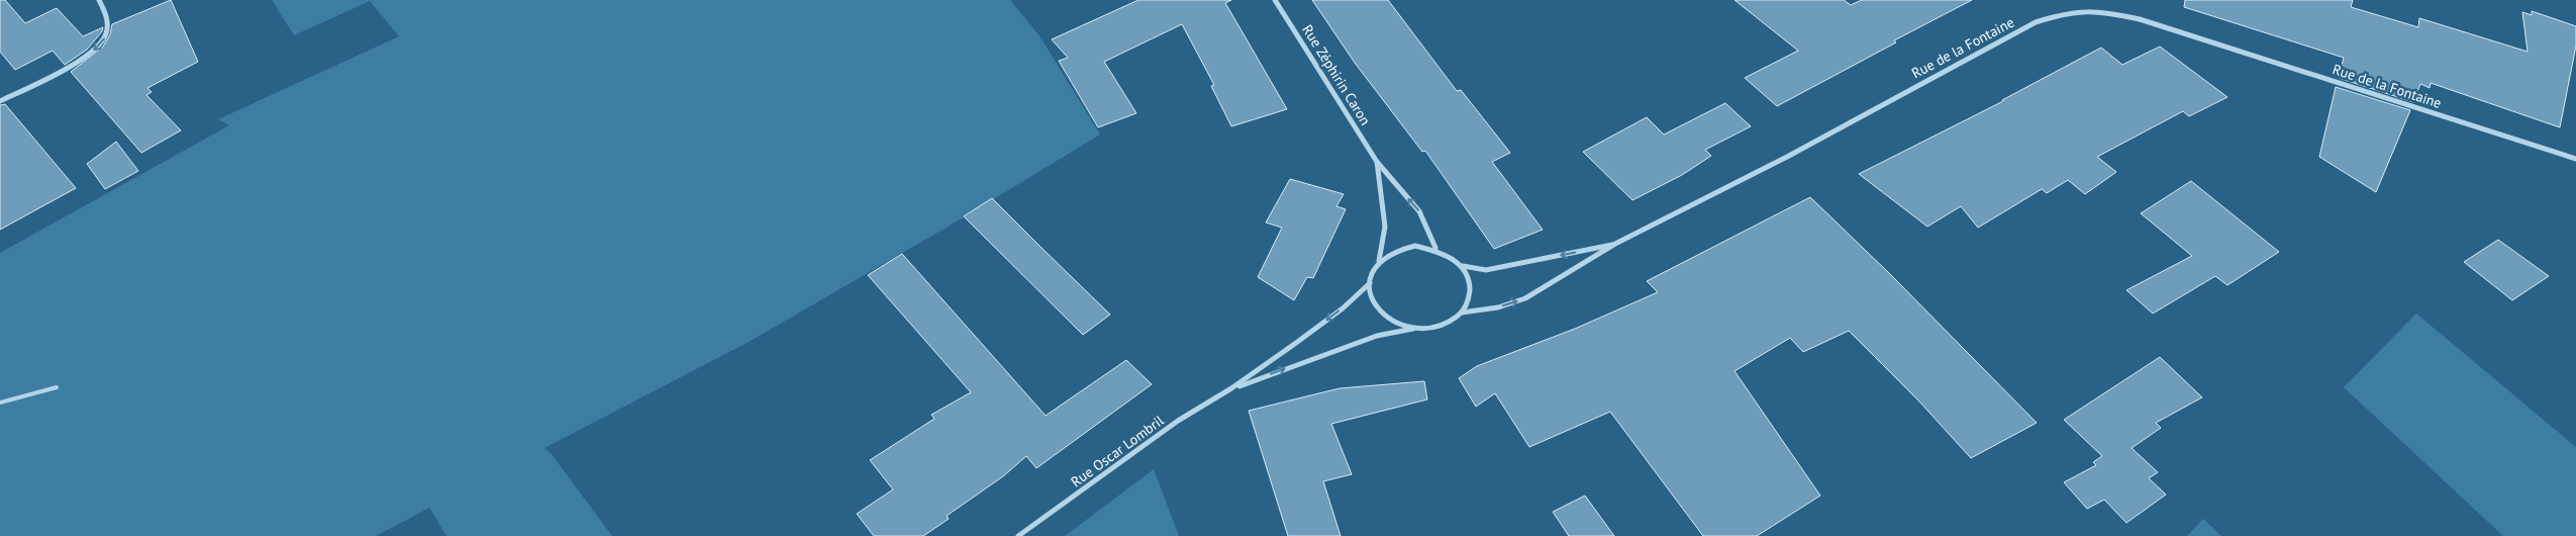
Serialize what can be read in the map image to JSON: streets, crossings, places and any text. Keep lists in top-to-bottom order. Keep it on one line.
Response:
{"streets":{"street":["Rue de la Fontaine","Rue Zéphirin Caron","Rue Oscar Lombril"]},"crossings":[["Rue de la Fontaine","Rue Zéphirin Caron"],["Rue de la Fontaine","Rue Oscar Lombril"],["Rue Zéphirin Caron","Rue Oscar Lombril"]]}
